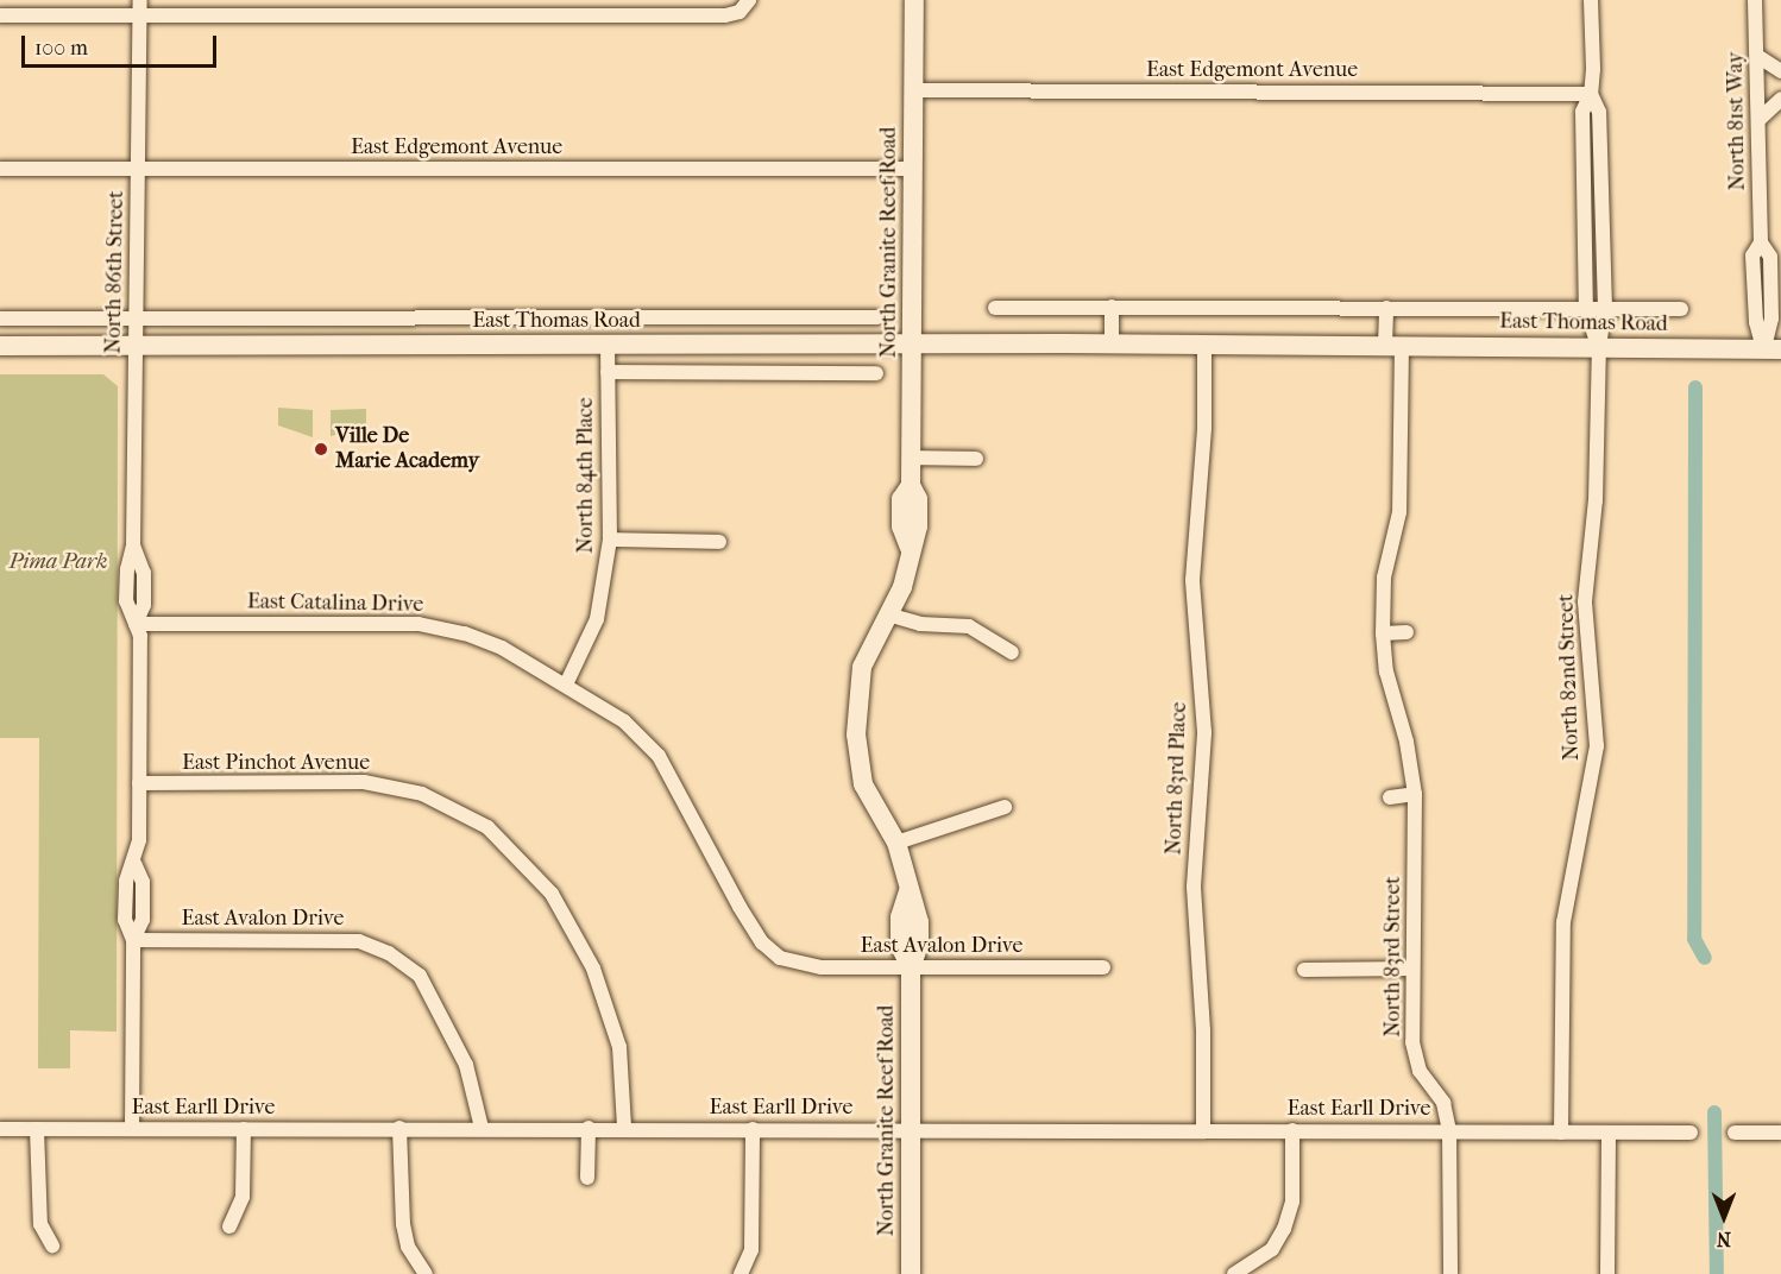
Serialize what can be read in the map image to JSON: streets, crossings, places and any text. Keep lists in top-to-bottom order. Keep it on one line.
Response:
{"streets":{"main road":["North Granite Reef Road","East Thomas Road"],"street":["East Edgemont Avenue","North 81st Way","North 86th Street","North 84th Place","East Catalina Drive","North 82nd Street","East Pinchot Avenue","North 83rd Place","East Avalon Drive","North 83rd Street","East Earll Drive"]},"crossings":[["East Edgemont Avenue","North Granite Reef Road"],["East Edgemont Avenue","North 86th Street"],["East Edgemont Avenue","North 82nd Street"],["North 81st Way","East Thomas Road"],["North Granite Reef Road","East Thomas Road"],["North Granite Reef Road","East Avalon Drive"],["North Granite Reef Road","East Earll Drive"],["North 86th Street","East Thomas Road"],["North 86th Street","East Catalina Drive"],["North 86th Street","East Pinchot Avenue"],["North 86th Street","East Avalon Drive"],["North 86th Street","East Earll Drive"],["East Thomas Road","North 84th Place"],["East Thomas Road","North 82nd Street"],["East Thomas Road","North 83rd Place"],["East Thomas Road","North 83rd Street"],["North 84th Place","East Catalina Drive"],["East Catalina Drive","East Avalon Drive"],["North 82nd Street","East Earll Drive"],["East Pinchot Avenue","East Earll Drive"],["North 83rd Place","East Earll Drive"],["East Avalon Drive","East Earll Drive"],["North 83rd Street","East Earll Drive"]],"parks":["Pima Park"],"places":["Ville De Marie Academy"],"scale_bar":"100 m","north":"bottom"}
